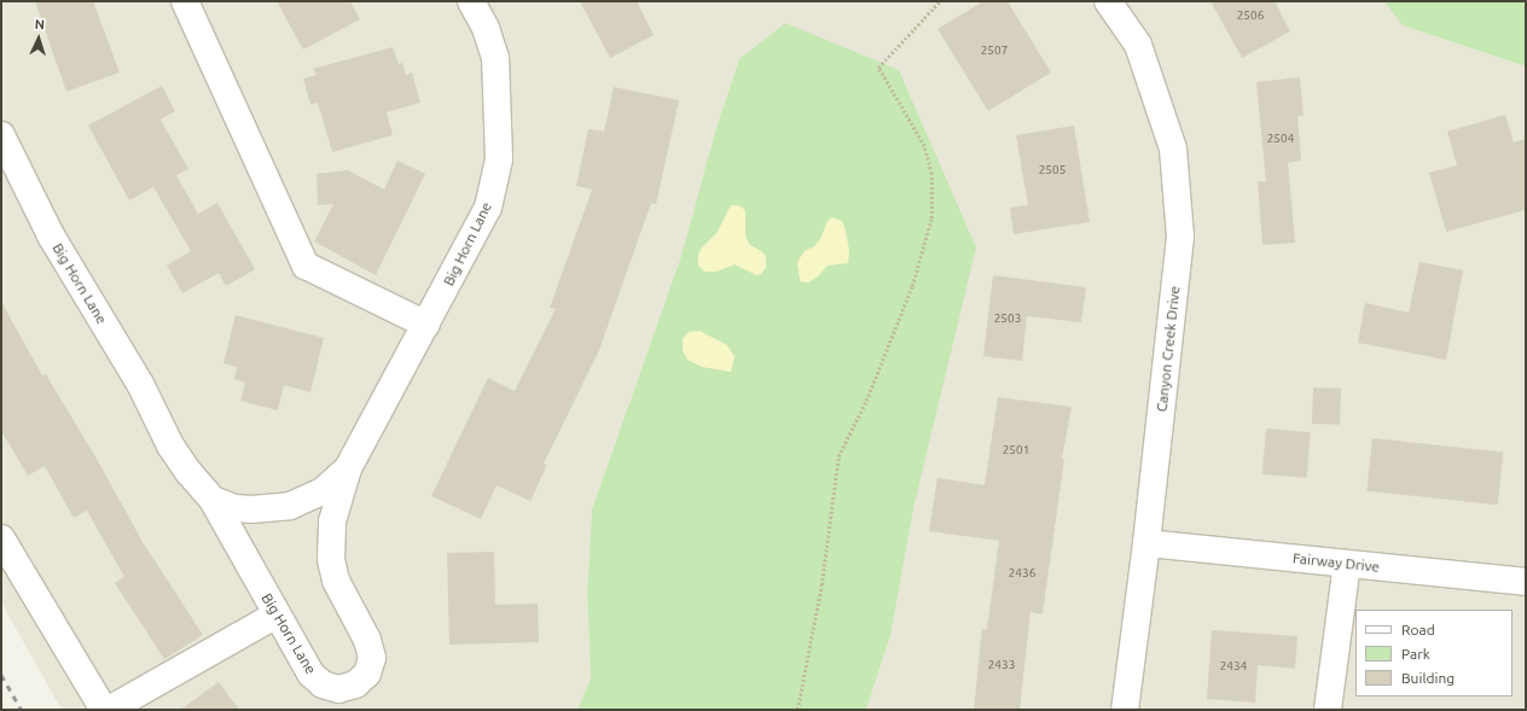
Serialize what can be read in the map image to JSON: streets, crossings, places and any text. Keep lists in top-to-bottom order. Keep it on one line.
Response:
{"streets":{"street":["Big Horn Lane","Canyon Creek Drive","Fairway Drive"]},"crossings":[["Canyon Creek Drive","Fairway Drive"]],"house_numbers":["2506","2507","2504","2505","2503","2501","2436","2433","2434"],"legend":["Road","Park","Building"],"north":"top"}
